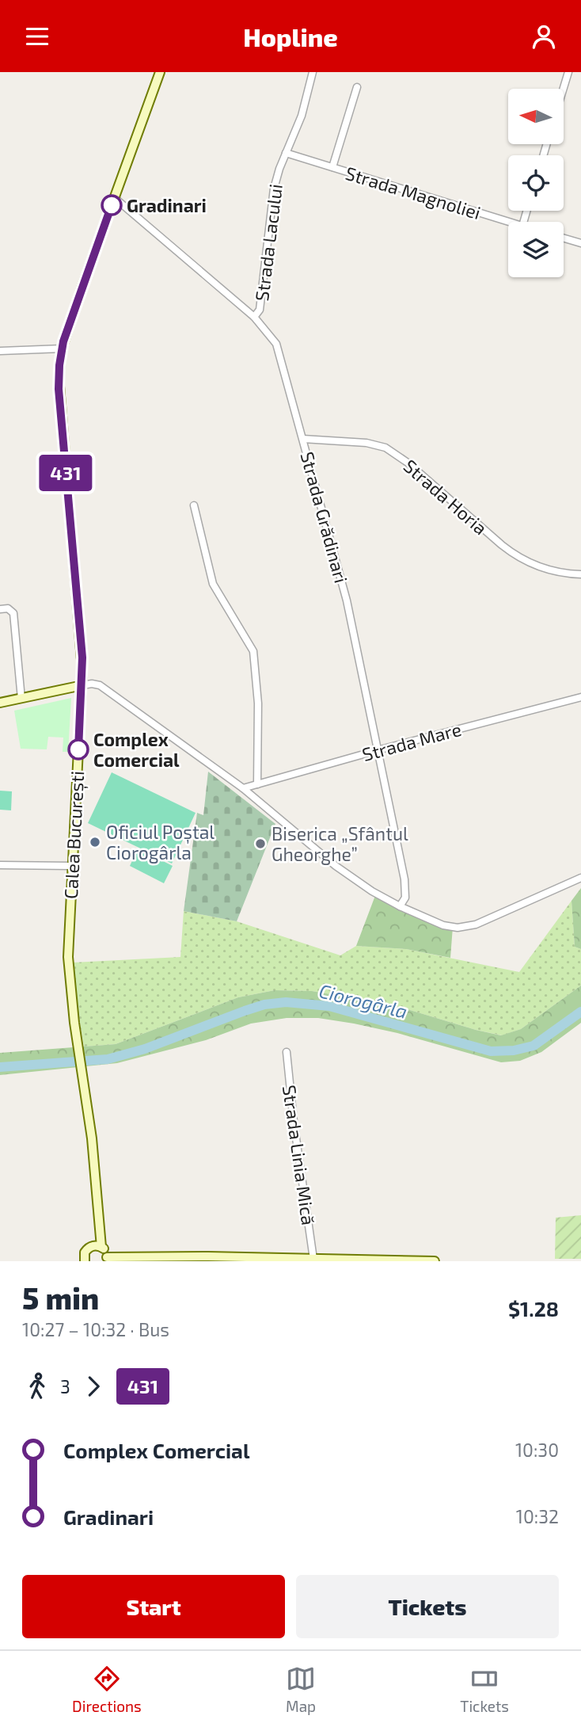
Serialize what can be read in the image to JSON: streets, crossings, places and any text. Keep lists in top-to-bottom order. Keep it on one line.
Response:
{"streets":{"main road":["Calea București"],"street":["Strada Magnoliei","Strada Lacului","Strada Horia","Strada Grădinari","Strada Mare","Strada Linia Mică"]},"crossings":[["Strada Magnoliei","Strada Lacului"],["Strada Lacului","Strada Grădinari"],["Strada Horia","Strada Grădinari"],["Strada Grădinari","Strada Mare"],["Strada Grădinari","Calea București"]],"water":["Ciorogârla"],"places":["Gradinari","Complex Comercial","Oficiul Poștal Ciorogârla","Biserica „Sfântul Gheorghe”"],"lines":["bus line 431"],"north":"left","page":{"header":"Hopline","on_map":"431","heading":["5 min","10:27 – 10:32 · Bus","$1.28"],"legs":["3","431"],"list":[{"name":"Complex Comercial","value":"10:30"},{"name":"Gradinari","value":"10:32"}],"buttons":["Start","Tickets"],"tabs":["Directions","Map","Tickets"]}}
